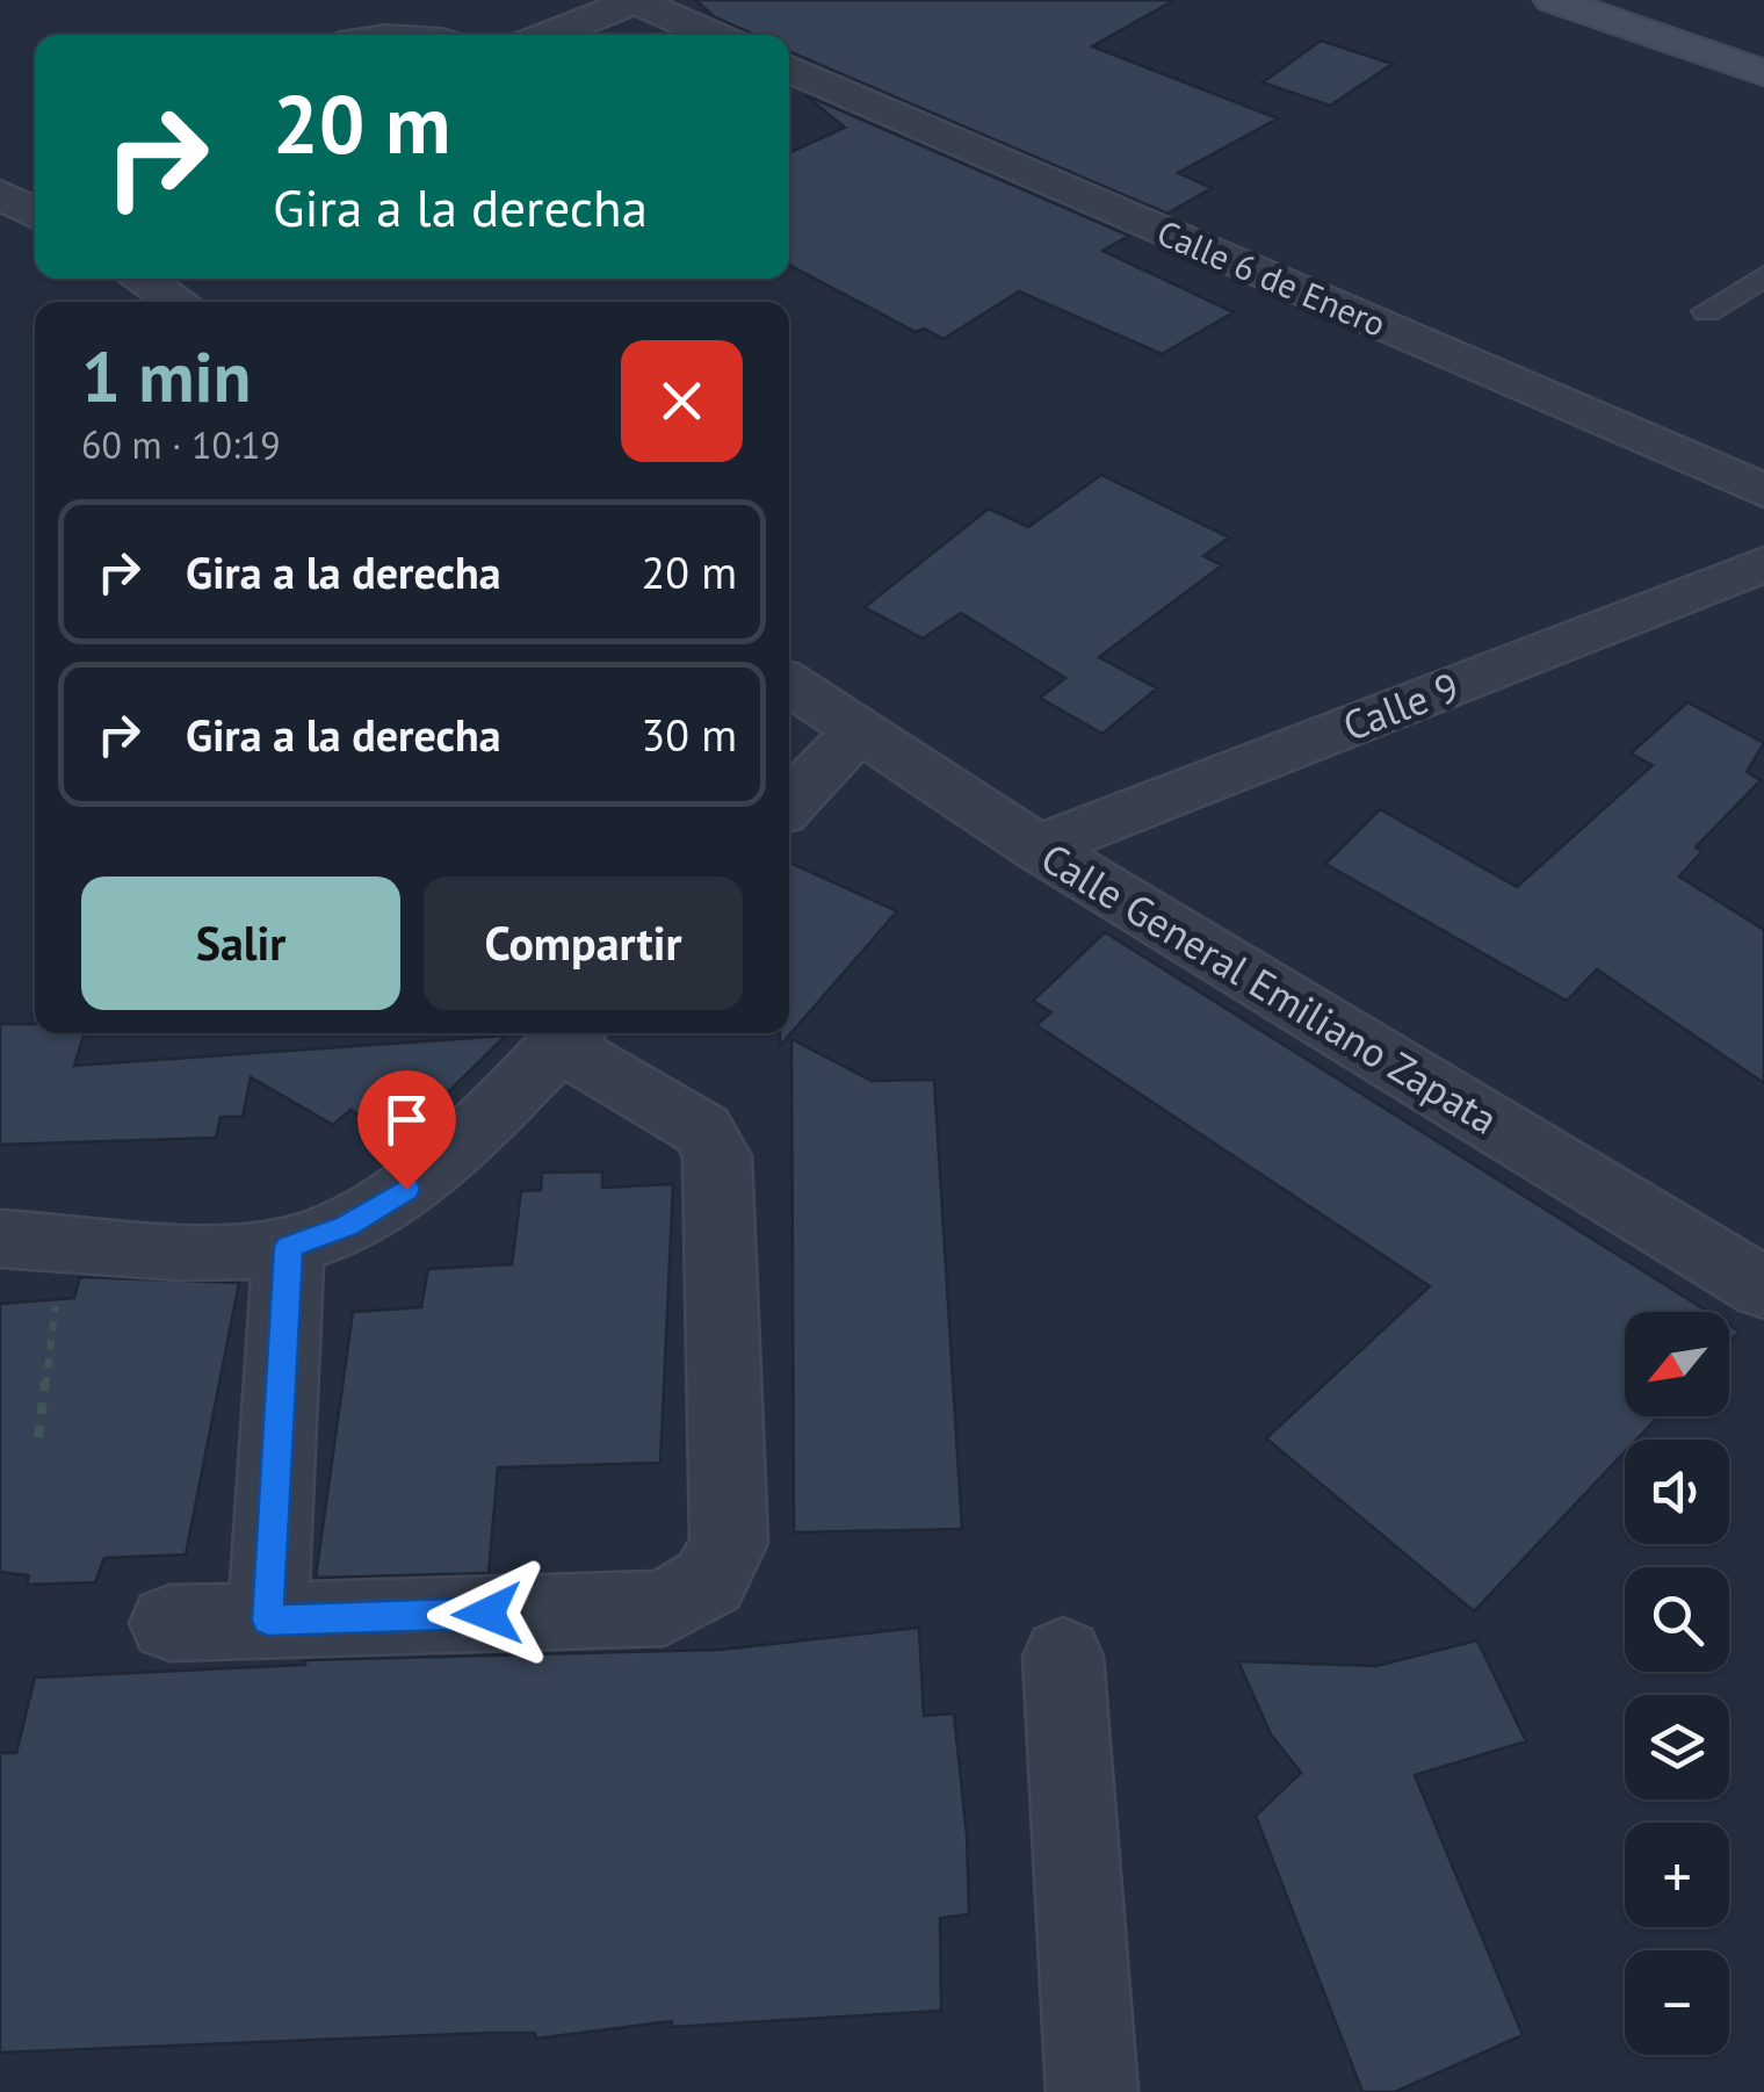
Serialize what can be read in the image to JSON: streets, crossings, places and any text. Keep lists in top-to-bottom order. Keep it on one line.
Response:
{"streets":{"street":["Calle 6 de Enero","Calle 9","Calle General Emiliano Zapata"]},"crossings":[["Calle 9","Calle General Emiliano Zapata"]],"north":"bottom left","page":{"turn":["20 m","Gira a la derecha"],"heading":["1 min","60 m · 10:19"],"list":[{"name":"Gira a la derecha","value":"20 m"},{"name":"Gira a la derecha","value":"30 m"}],"buttons":["Salir","Compartir"],"map_buttons":["+","−"]}}
